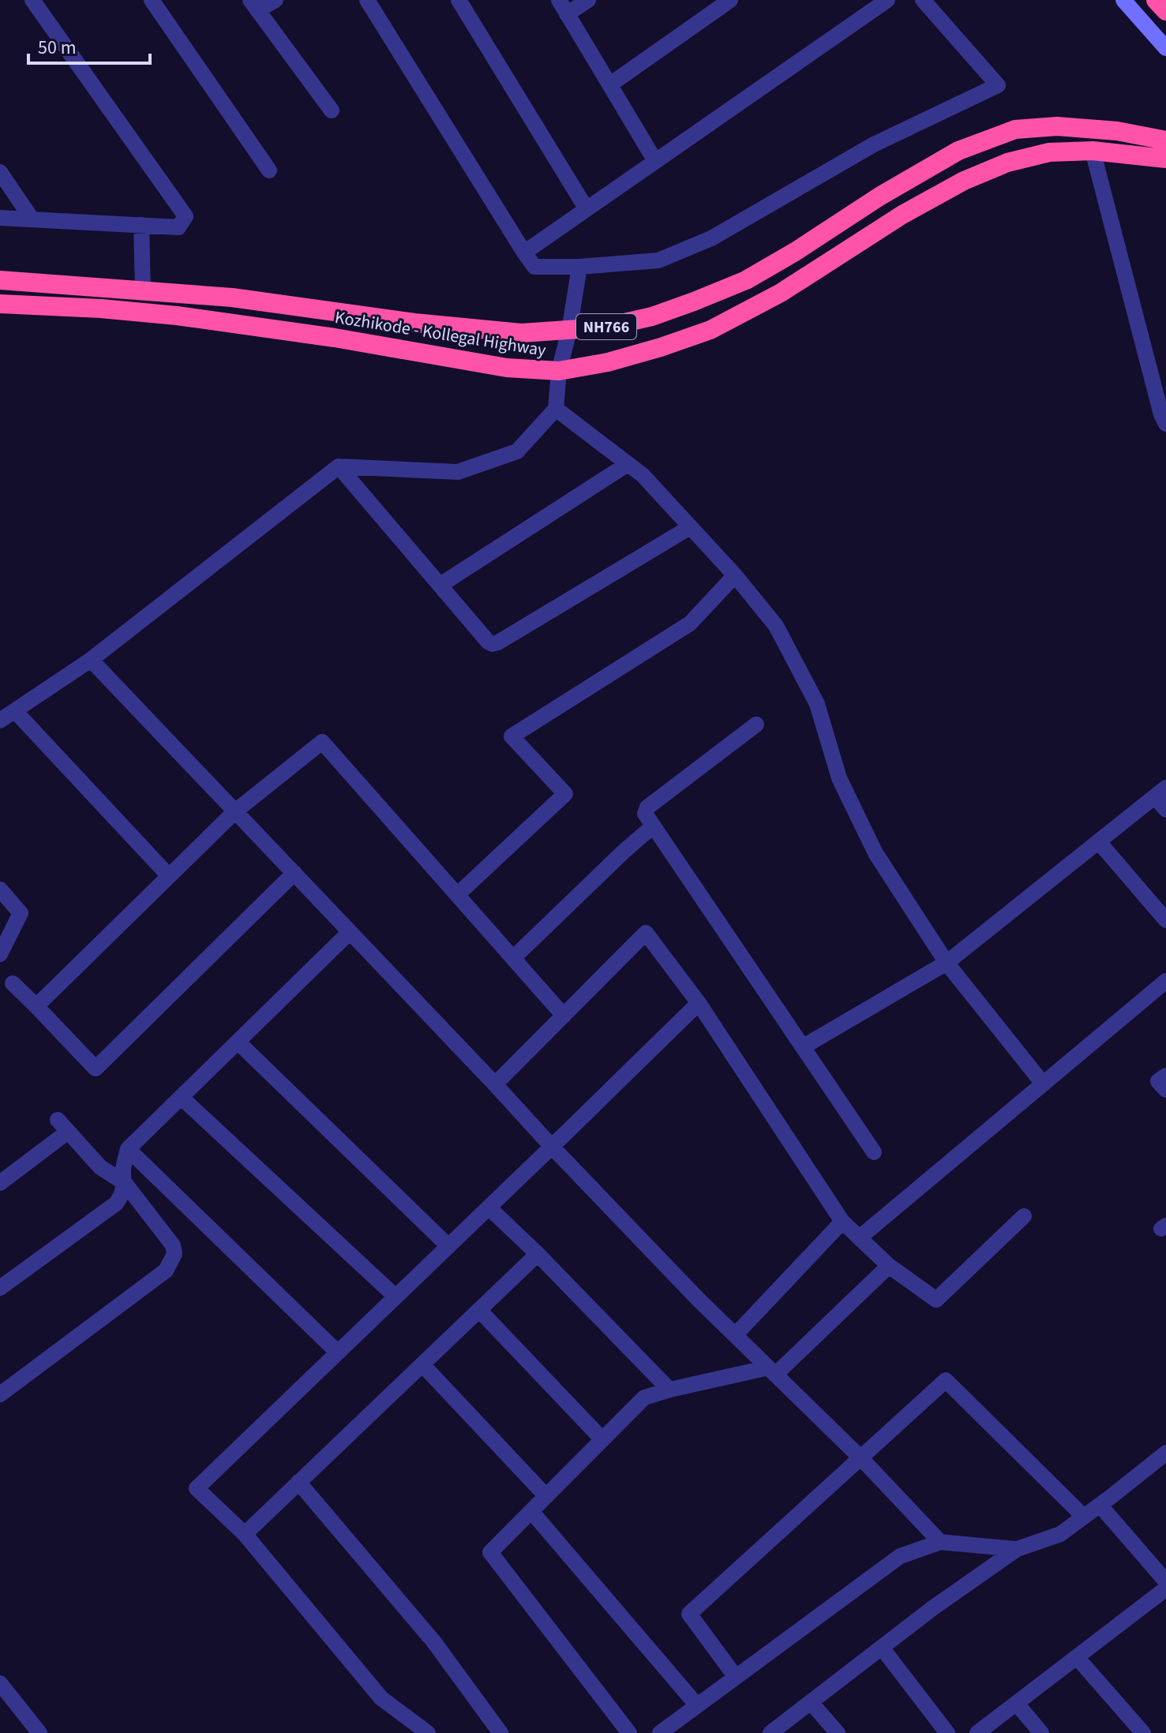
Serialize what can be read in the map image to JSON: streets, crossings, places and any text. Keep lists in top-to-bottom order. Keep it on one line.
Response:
{"streets":{"highway":["NH766","Kozhikode - Kollegal Highway"]},"scale_bar":"50 m"}
